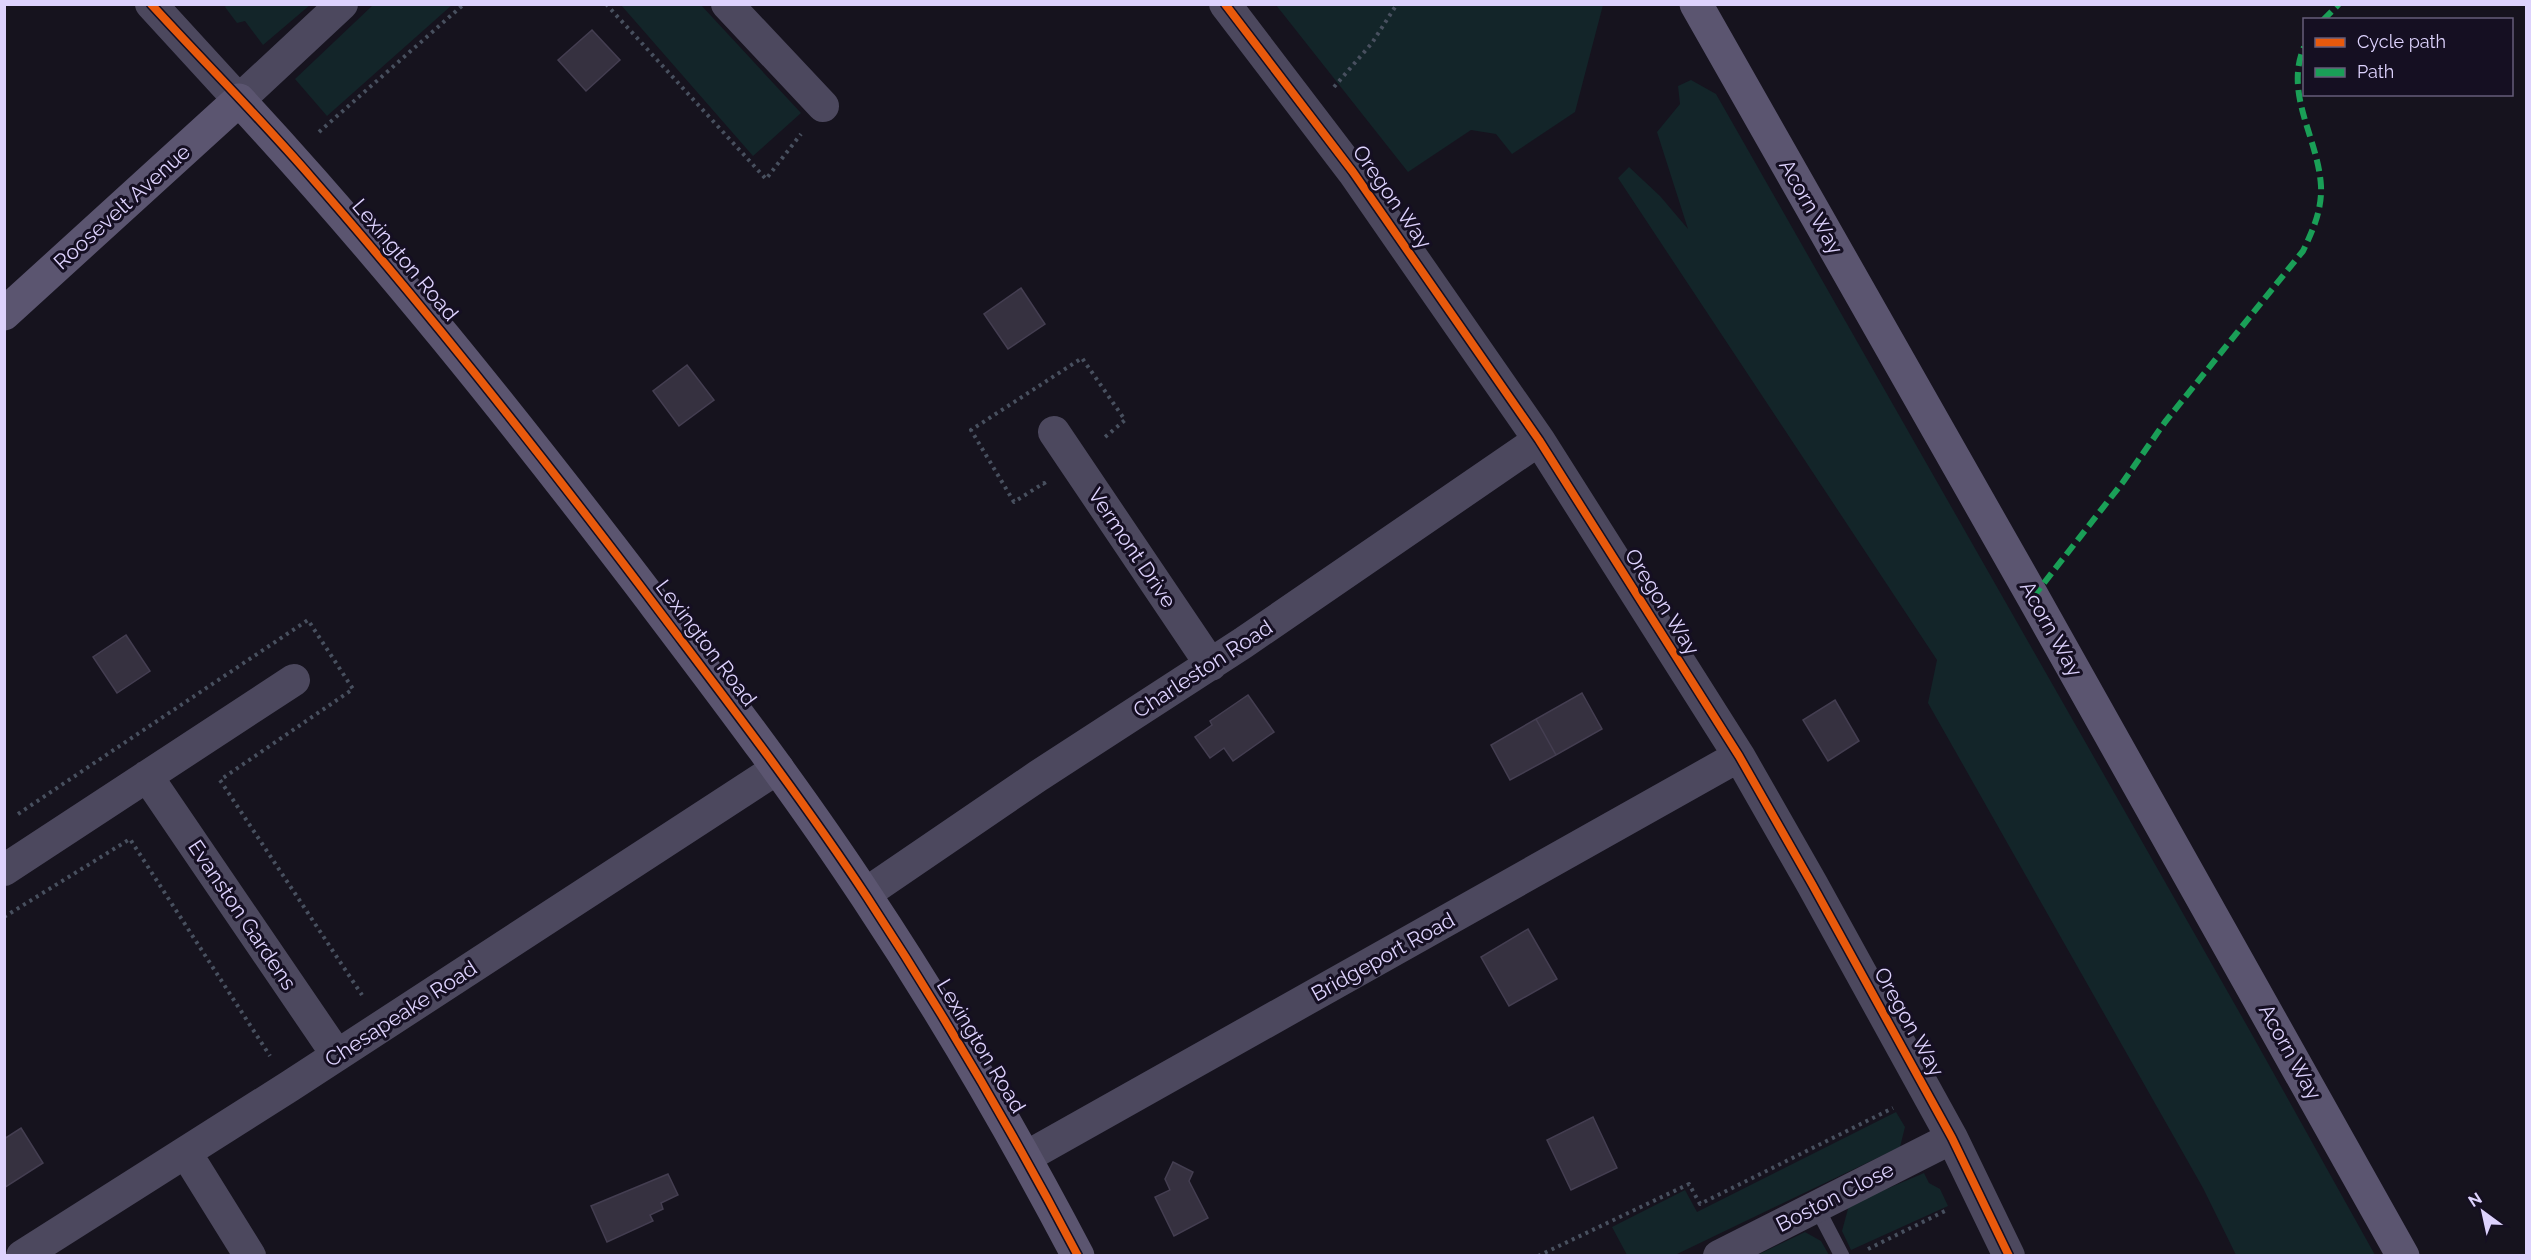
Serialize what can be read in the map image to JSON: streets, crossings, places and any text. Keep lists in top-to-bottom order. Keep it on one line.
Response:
{"streets":{"street":["Oregon Way","Roosevelt Avenue","Acorn Way","Lexington Road","Vermont Drive","Charleston Road","Evanston Gardens","Bridgeport Road","Chesapeake Road","Boston Close"]},"crossings":[["Oregon Way","Charleston Road"],["Oregon Way","Bridgeport Road"],["Oregon Way","Boston Close"],["Roosevelt Avenue","Lexington Road"],["Lexington Road","Charleston Road"],["Lexington Road","Bridgeport Road"],["Lexington Road","Chesapeake Road"],["Vermont Drive","Charleston Road"],["Evanston Gardens","Chesapeake Road"]],"legend":["Cycle path","Path"],"north":"top left"}
